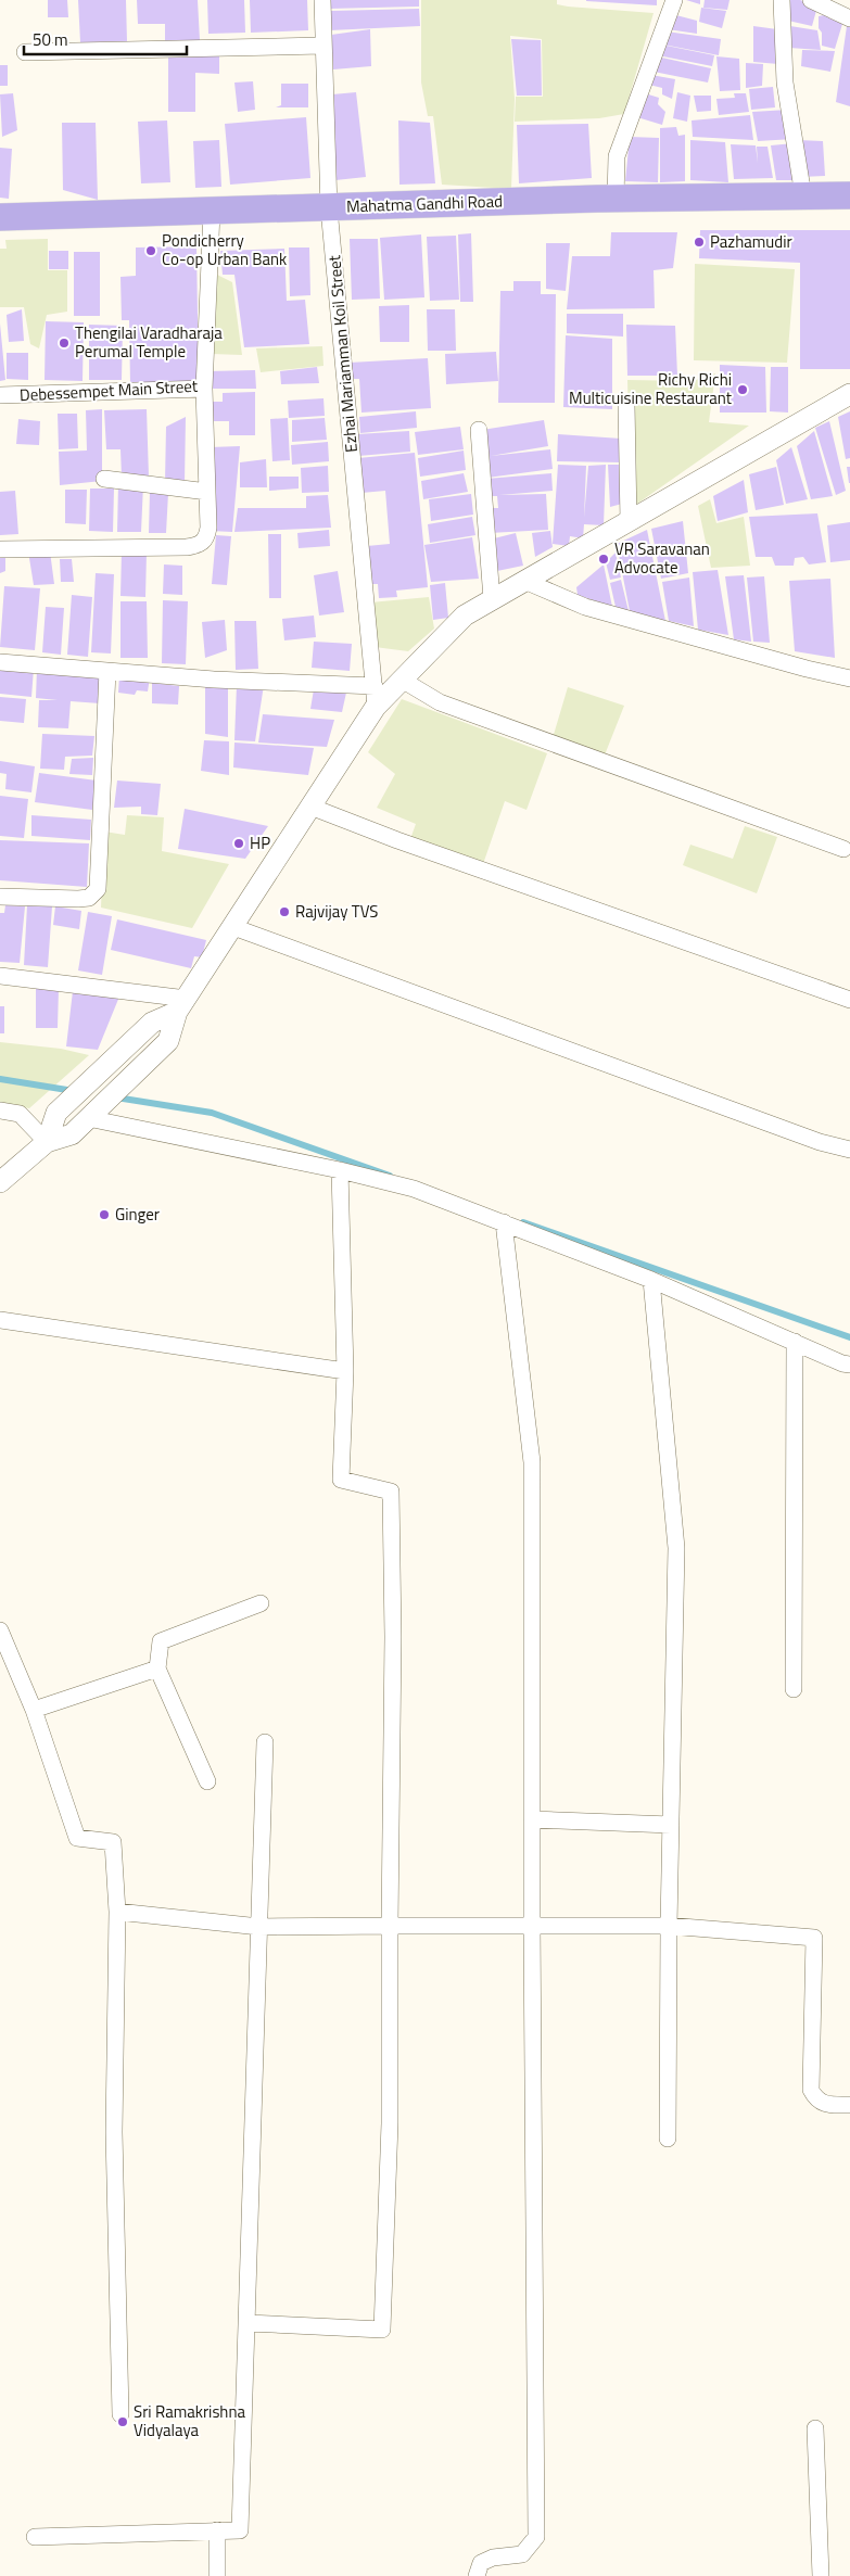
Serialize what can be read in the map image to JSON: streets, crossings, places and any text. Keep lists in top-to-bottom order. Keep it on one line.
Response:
{"streets":{"main road":["Mahatma Gandhi Road"],"street":["Ezhai Mariamman Koil Street","Debessempet Main Street"]},"crossings":[["Mahatma Gandhi Road","Ezhai Mariamman Koil Street"],["Mahatma Gandhi Road","Debessempet Main Street"]],"places":["Pazhamudir","Pondicherry Co-op Urban Bank","Thengilai Varadharaja Perumal Temple","Richy Richi Multicuisine Restaurant","VR Saravanan Advocate","HP","Rajvijay TVS","Ginger","Sri Ramakrishna Vidyalaya"],"scale_bar":"50 m"}
